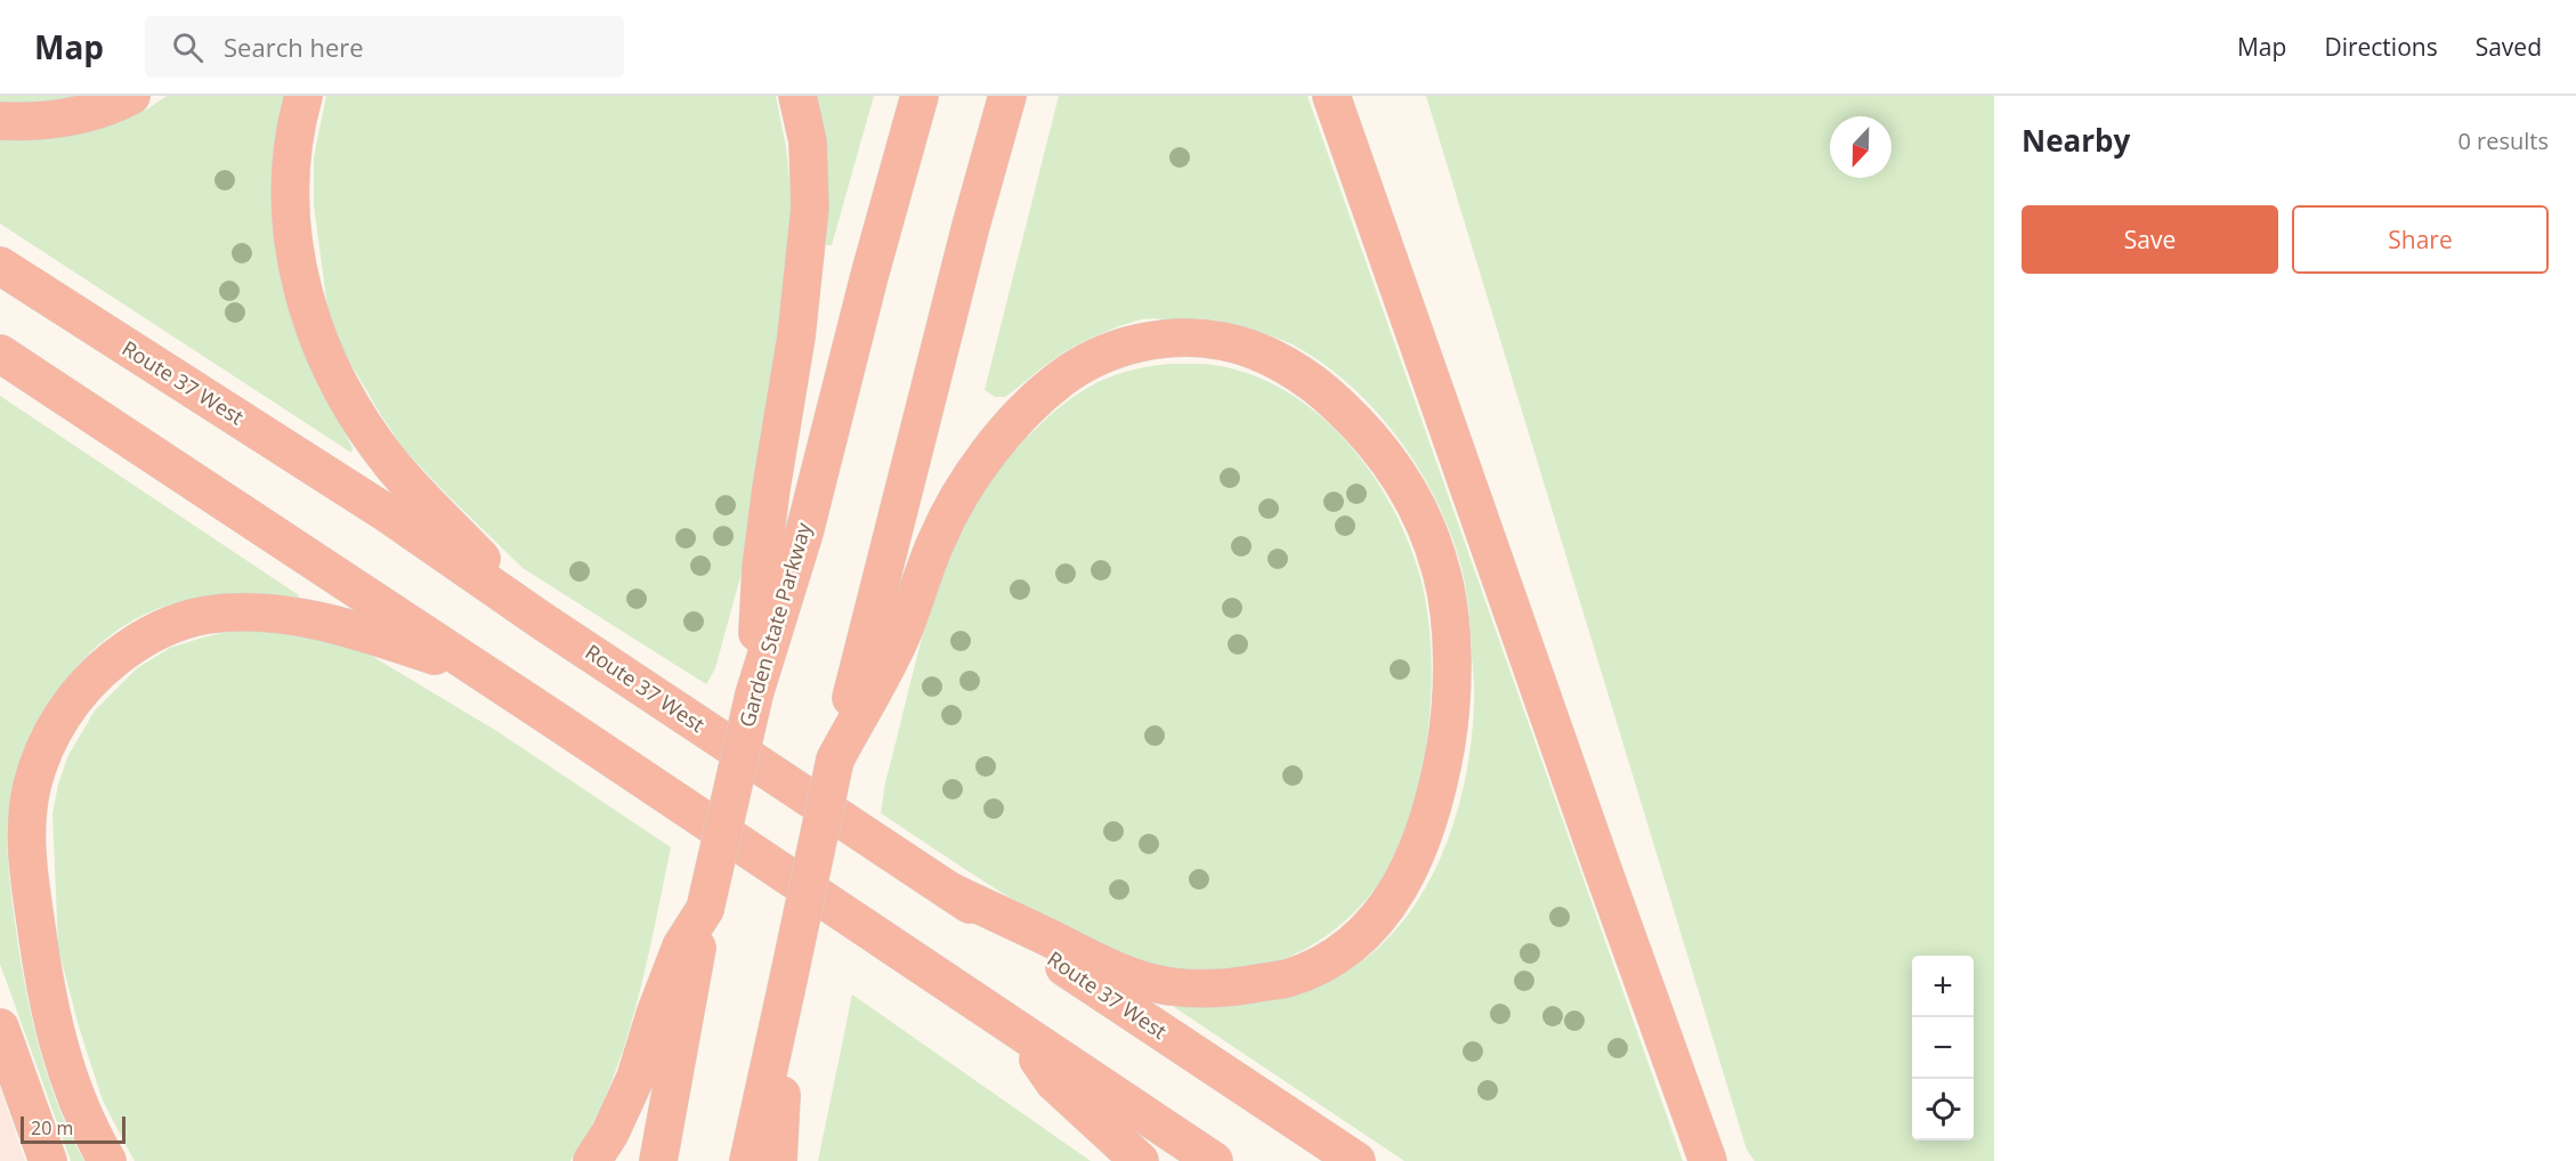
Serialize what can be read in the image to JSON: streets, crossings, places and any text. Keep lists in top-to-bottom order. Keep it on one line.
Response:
{"streets":{"highway":["Route 37 West","Garden State Parkway"]},"scale_bar":"20 m","north":"bottom","page":{"header":"Map","search":"Search here","nav":["Map","Directions","Saved"],"heading":["Nearby","0 results"],"buttons":["Save","Share"],"map_buttons":["+","−"],"scale":"20 m"}}
